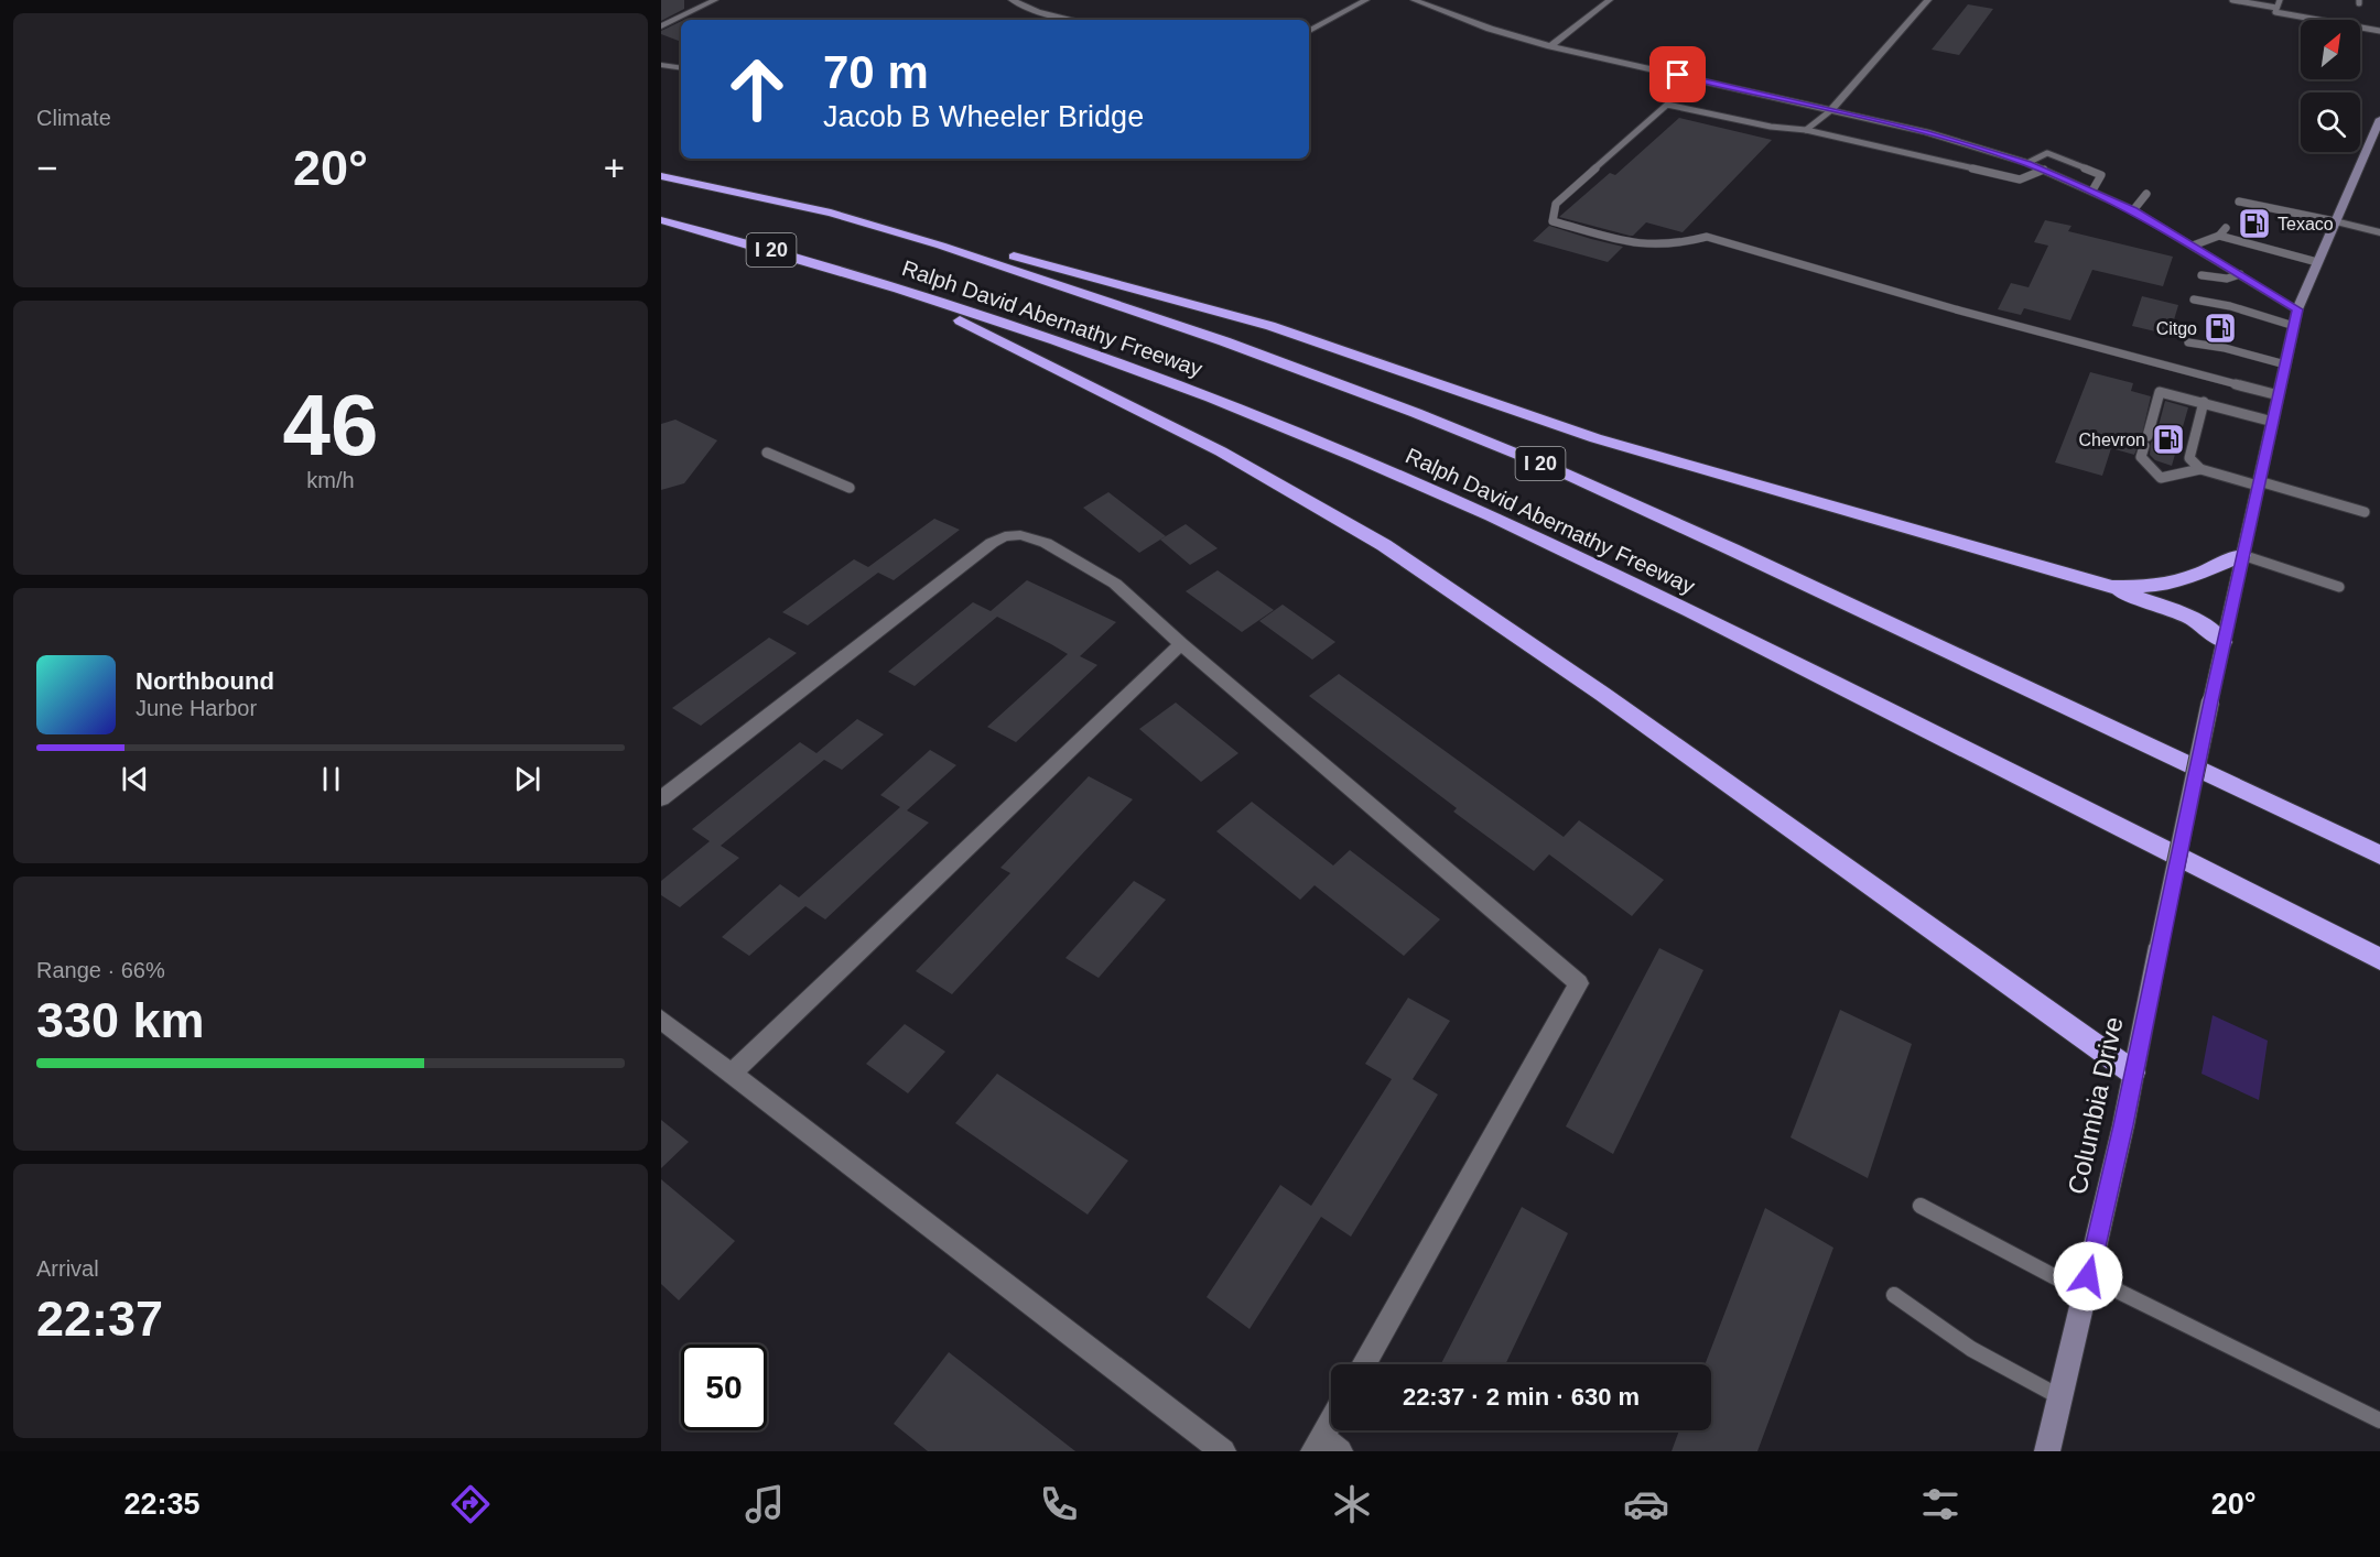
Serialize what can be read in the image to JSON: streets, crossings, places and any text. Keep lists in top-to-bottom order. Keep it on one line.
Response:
{"streets":{"highway":["I 20","Ralph David Abernathy Freeway"],"main road":["Columbia Drive"]},"places":{"fuel station":["Texaco","Citgo","Chevron"]},"north":"top right","page":{"tile":["Climate",["46","km/h"],["Range · 66%","330 km"],["Arrival","22:37"]],"turn":["70 m","Jacob B Wheeler Bridge"],"heat":["−","20°","+"],"song":["Northbound","June Harbor"],"limit":"50","trip":"22:37 · 2 min · 630 m","tabs":["22:35","20°"]}}
